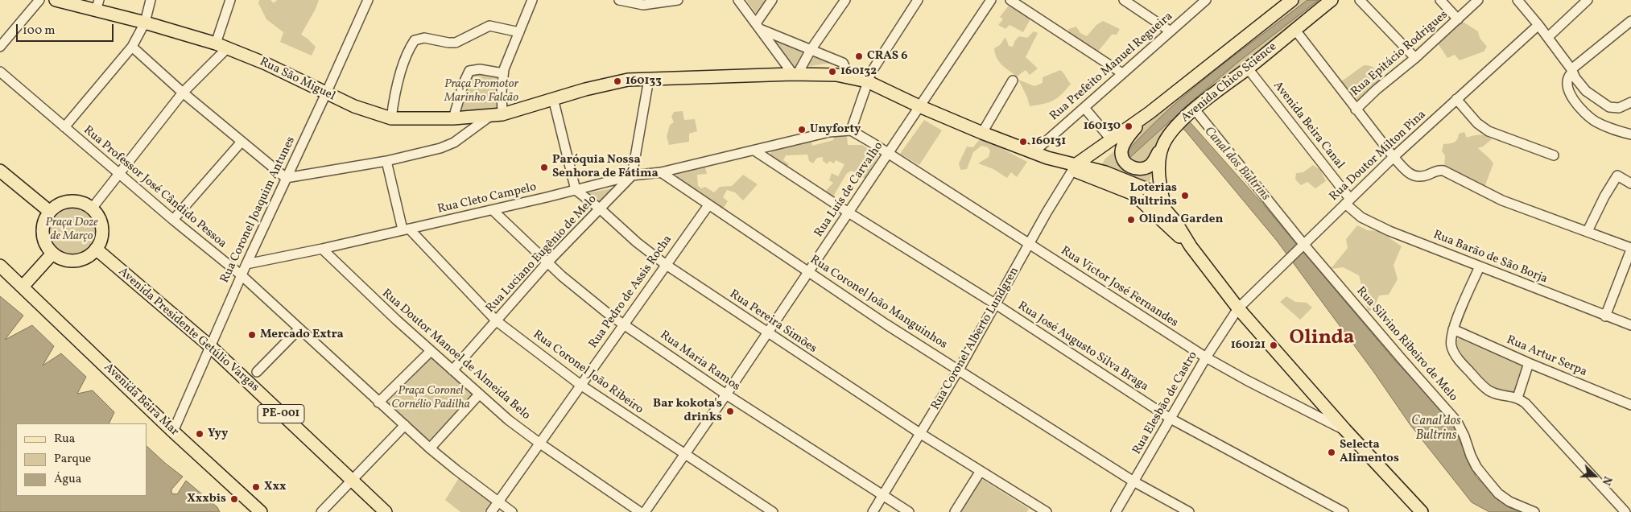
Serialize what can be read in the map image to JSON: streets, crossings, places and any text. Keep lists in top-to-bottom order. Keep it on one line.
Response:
{"streets":{"main road":["Rua São Miguel","Avenida Chico Science","Avenida Presidente Getúlio Vargas","Avenida Beira Mar","PE-001"],"street":["Rua Epitácio Rodrigues","Rua Prefeito Manuel Regueira","Avenida Beira Canal","Rua Doutor Milton Pina","Rua Professor José Cândido Pessoa","Rua Luís de Carvalho","Rua Cleto Campelo","Rua Coronel Joaquim Antunes","Rua Luciano Eugênio de Melo","Rua Barão de São Borja","Rua Victor José Fernandes","Rua Pedro de Assis Rocha","Rua Coronel João Manguinhos","Rua Pereira Simões","Rua Coronel Alberto Lundgren","Rua Silvino Ribeiro de Melo","Rua José Augusto Silva Braga","Rua Doutor Manoel de Almeida Belo","Rua Artur Serpa","Rua Maria Ramos","Rua Coronel João Ribeiro","Rua Elesbão de Castro"]},"crossings":[["Rua Prefeito Manuel Regueira","Rua São Miguel"],["Rua São Miguel","Avenida Chico Science"],["Rua São Miguel","Rua Luís de Carvalho"],["Rua São Miguel","Rua Coronel Joaquim Antunes"],["Rua São Miguel","Rua Coronel Alberto Lundgren"],["Avenida Chico Science","Avenida Beira Canal"],["Avenida Chico Science","Rua Coronel Alberto Lundgren"],["Avenida Chico Science","Rua Silvino Ribeiro de Melo"],["Avenida Beira Canal","Rua Doutor Milton Pina"],["Avenida Beira Canal","Rua Barão de São Borja"],["Rua Doutor Milton Pina","Rua Barão de São Borja"],["Rua Doutor Milton Pina","Rua Silvino Ribeiro de Melo"],["Rua Doutor Milton Pina","Rua Elesbão de Castro"],["Rua Professor José Cândido Pessoa","Rua Coronel Joaquim Antunes"],["Rua Professor José Cândido Pessoa","Rua Pedro de Assis Rocha"],["Rua Luís de Carvalho","Rua Victor José Fernandes"],["Rua Luís de Carvalho","Rua Coronel João Manguinhos"],["Rua Luís de Carvalho","Rua Pereira Simões"],["Rua Luís de Carvalho","Rua José Augusto Silva Braga"],["Rua Luís de Carvalho","Rua Maria Ramos"],["Rua Luís de Carvalho","Rua Coronel João Ribeiro"],["Rua Cleto Campelo","Rua Coronel Joaquim Antunes"],["Rua Cleto Campelo","Rua Luciano Eugênio de Melo"],["Rua Cleto Campelo","Rua Coronel João Manguinhos"],["Rua Cleto Campelo","Rua Pereira Simões"],["Rua Cleto Campelo","Rua José Augusto Silva Braga"],["Rua Cleto Campelo","Rua Doutor Manoel de Almeida Belo"],["Rua Cleto Campelo","Rua Maria Ramos"],["Rua Cleto Campelo","Rua Coronel João Ribeiro"],["Rua Coronel Joaquim Antunes","Avenida Presidente Getúlio Vargas"],["Rua Coronel Joaquim Antunes","Avenida Beira Mar"],["Rua Luciano Eugênio de Melo","Rua Pereira Simões"],["Rua Luciano Eugênio de Melo","Rua Doutor Manoel de Almeida Belo"],["Rua Luciano Eugênio de Melo","Rua Maria Ramos"],["Rua Luciano Eugênio de Melo","Rua Coronel João Ribeiro"],["Rua Victor José Fernandes","Rua Coronel Alberto Lundgren"],["Rua Victor José Fernandes","Rua Elesbão de Castro"],["Rua Pedro de Assis Rocha","Rua Coronel João Manguinhos"],["Rua Pedro de Assis Rocha","Rua Pereira Simões"],["Rua Pedro de Assis Rocha","Rua Doutor Manoel de Almeida Belo"],["Rua Pedro de Assis Rocha","Rua Maria Ramos"],["Rua Pedro de Assis Rocha","Rua Coronel João Ribeiro"],["Rua Coronel João Manguinhos","Rua Coronel Alberto Lundgren"],["Rua Coronel João Manguinhos","Rua Elesbão de Castro"],["Rua Pereira Simões","Rua Coronel Alberto Lundgren"],["Rua Coronel Alberto Lundgren","Rua José Augusto Silva Braga"],["Rua Coronel Alberto Lundgren","Rua Maria Ramos"],["Rua José Augusto Silva Braga","Rua Elesbão de Castro"]],"districts":["Olinda"],"water":["Canal dos Bultrins"],"parks":["Praça Promotor Marinho Falcão","Praça Doze de Março","Praça Coronel Cornélio Padilha"],"places":["CRAS 6","160132","160133","160130","Unyforty","160131","Paróquia Nossa Senhora de Fátima","Loterias Bultrins","Olinda Garden","Mercado Extra","160121","Bar kokota's drinks","Yyy","Selecta Alimentos","Xxx","Xxxbis"],"legend":["Rua","Parque","Água"],"scale_bar":"100 m","north":"right"}
